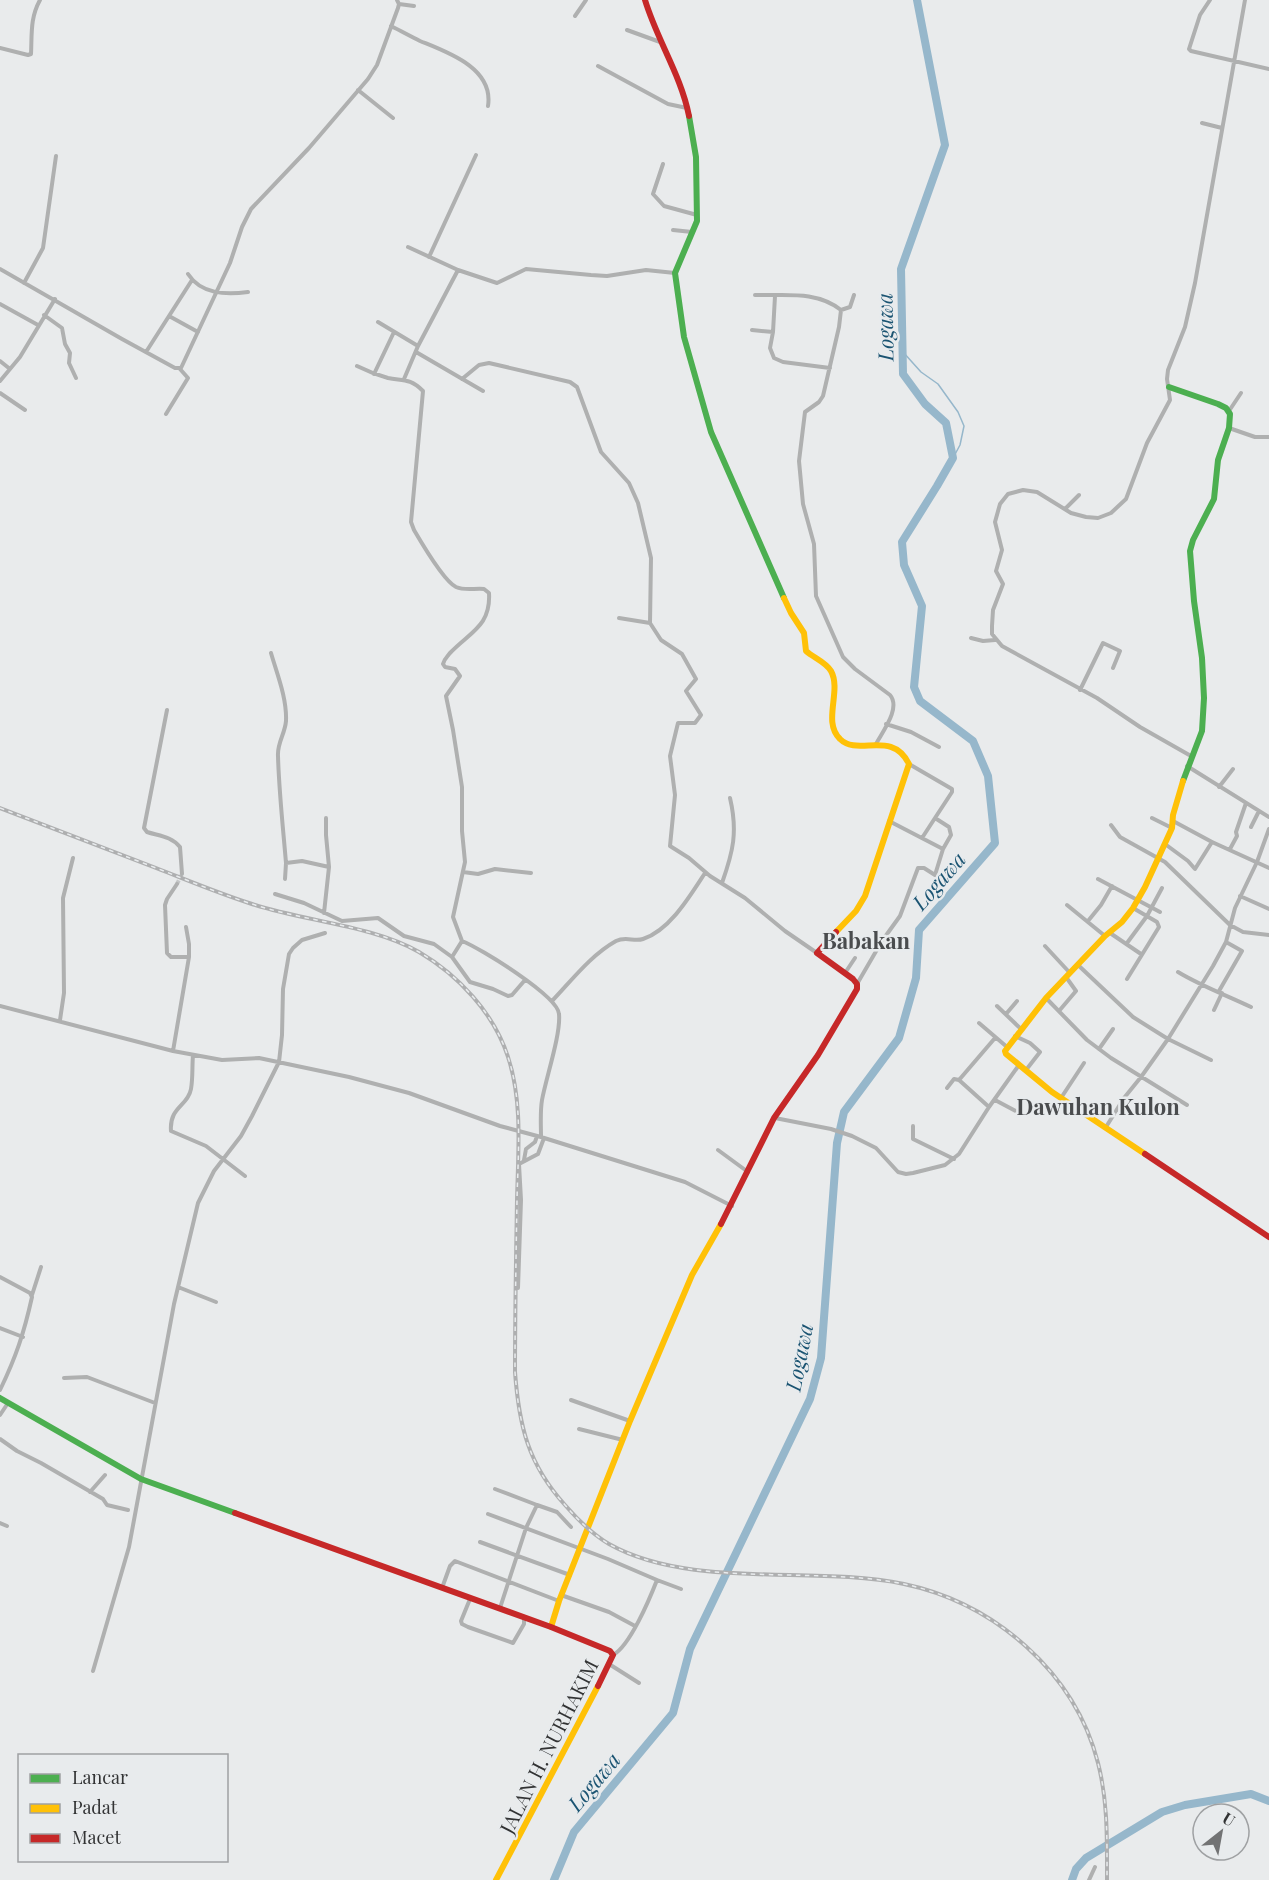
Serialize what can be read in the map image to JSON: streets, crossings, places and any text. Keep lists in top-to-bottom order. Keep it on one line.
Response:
{"streets":{"main road":["JALAN H. NURHAKIM"]},"districts":["Babakan","Dawuhan Kulon"],"water":["Logawa"],"legend":["Lancar","Padat","Macet"],"north":"top right"}
